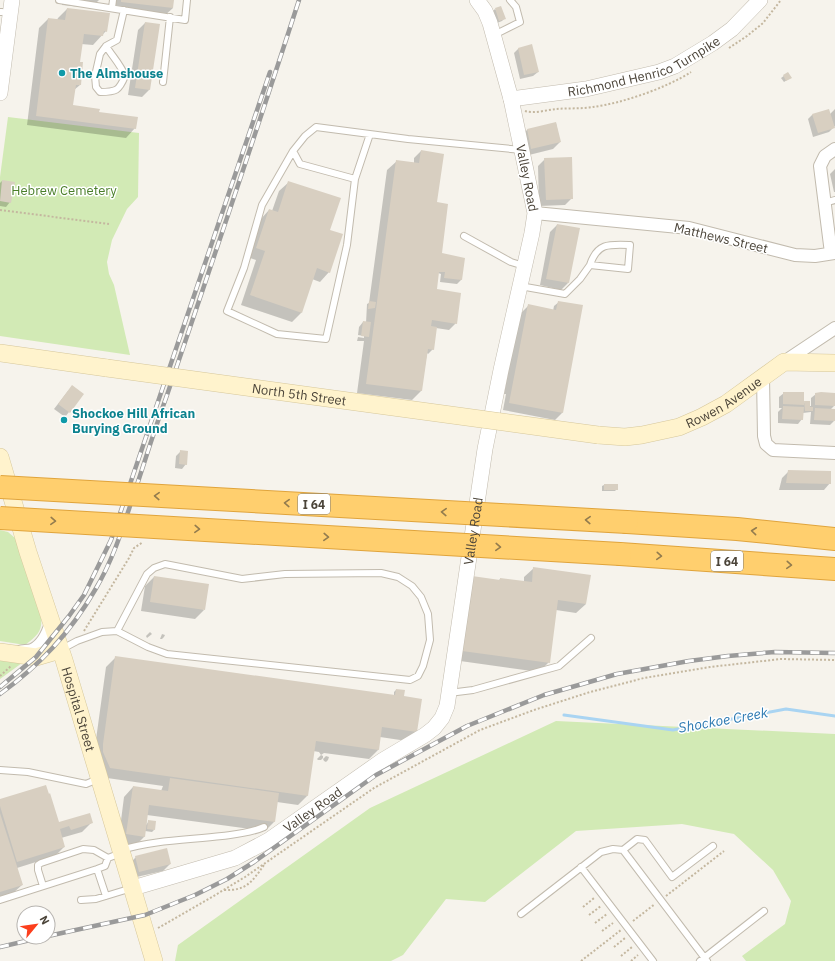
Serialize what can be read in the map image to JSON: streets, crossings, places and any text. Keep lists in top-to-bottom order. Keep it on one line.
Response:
{"streets":{"highway":["I 64"],"main road":["North 5th Street","Rowen Avenue","Hospital Street"],"street":["Richmond Henrico Turnpike","Valley Road","Matthews Street"]},"crossings":[["Richmond Henrico Turnpike","Valley Road"],["Valley Road","Matthews Street"],["Valley Road","Hospital Street"],["North 5th Street","Rowen Avenue"]],"water":["Shockoe Creek"],"parks":["Hebrew Cemetery"],"places":["The Almshouse","Shockoe Hill African Burying Ground"],"north":"top right"}
